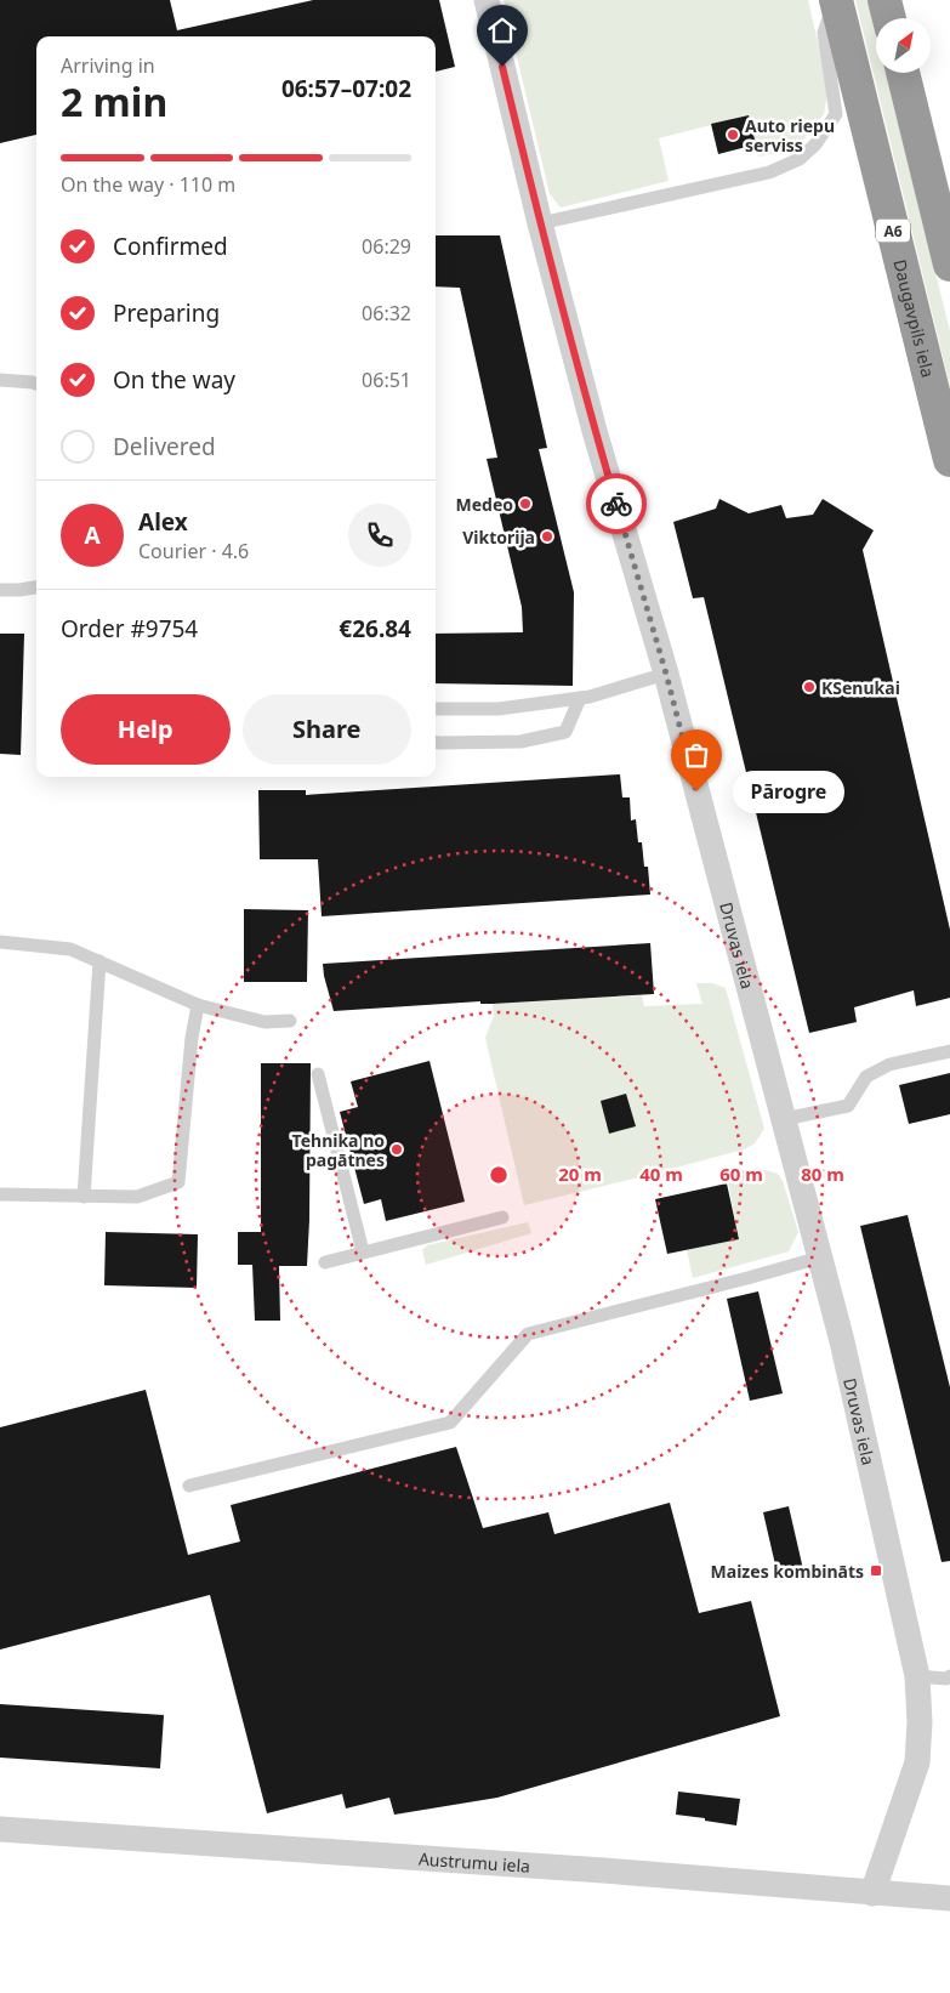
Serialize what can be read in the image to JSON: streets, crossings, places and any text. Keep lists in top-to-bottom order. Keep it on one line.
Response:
{"streets":{"highway":["A6","Daugavpils iela"],"street":["Druvas iela","Austrumu iela"]},"crossings":[["Druvas iela","Austrumu iela"]],"places":{"other":["Auto riepu serviss","Medeo","Viktorija","KSenukai","Pārogre","Tehnika no pagātnes"],"transit":["Maizes kombināts"]},"north":"top right","page":{"heading":["2 min","Arriving in","06:57–07:02"],"panel":["Alex","Courier · 4.6","Order #9754","€26.84"],"bar":"On the way · 110 m","list":[["Confirmed","06:29"],["Preparing","06:32"],["On the way","06:51"],"Delivered"],"round":"A","buttons":["Help","Share"],"bubble":"Pārogre"},"rings":["20 m","40 m","60 m","80 m"]}
